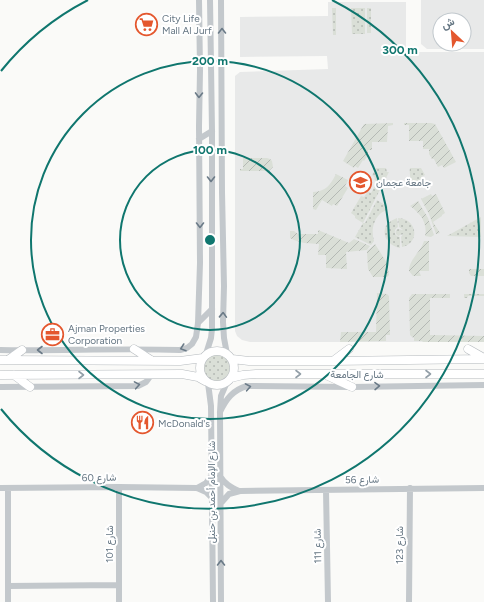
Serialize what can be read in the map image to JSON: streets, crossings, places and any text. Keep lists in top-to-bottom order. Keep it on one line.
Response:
{"streets":{"main road":["شارع الجامعة"],"street":["شارع 60","شارع 56","شارع الإمام أحمد بن حنبل","شارع 101","شارع 123","شارع 111"]},"crossings":[["شارع الجامعة","شارع الإمام أحمد بن حنبل"],["شارع 60","شارع 101"],["شارع 56","شارع الإمام أحمد بن حنبل"],["شارع 56","شارع 123"],["شارع 56","شارع 111"]],"places":{"supermarket":["City Life Mall Al Jurf"],"school or university":["جامعة عجمان"],"office":["Ajman Properties Corporation"],"restaurant":["McDonald's"]},"north":"top left","rings":["300 m","200 m","100 m"]}
